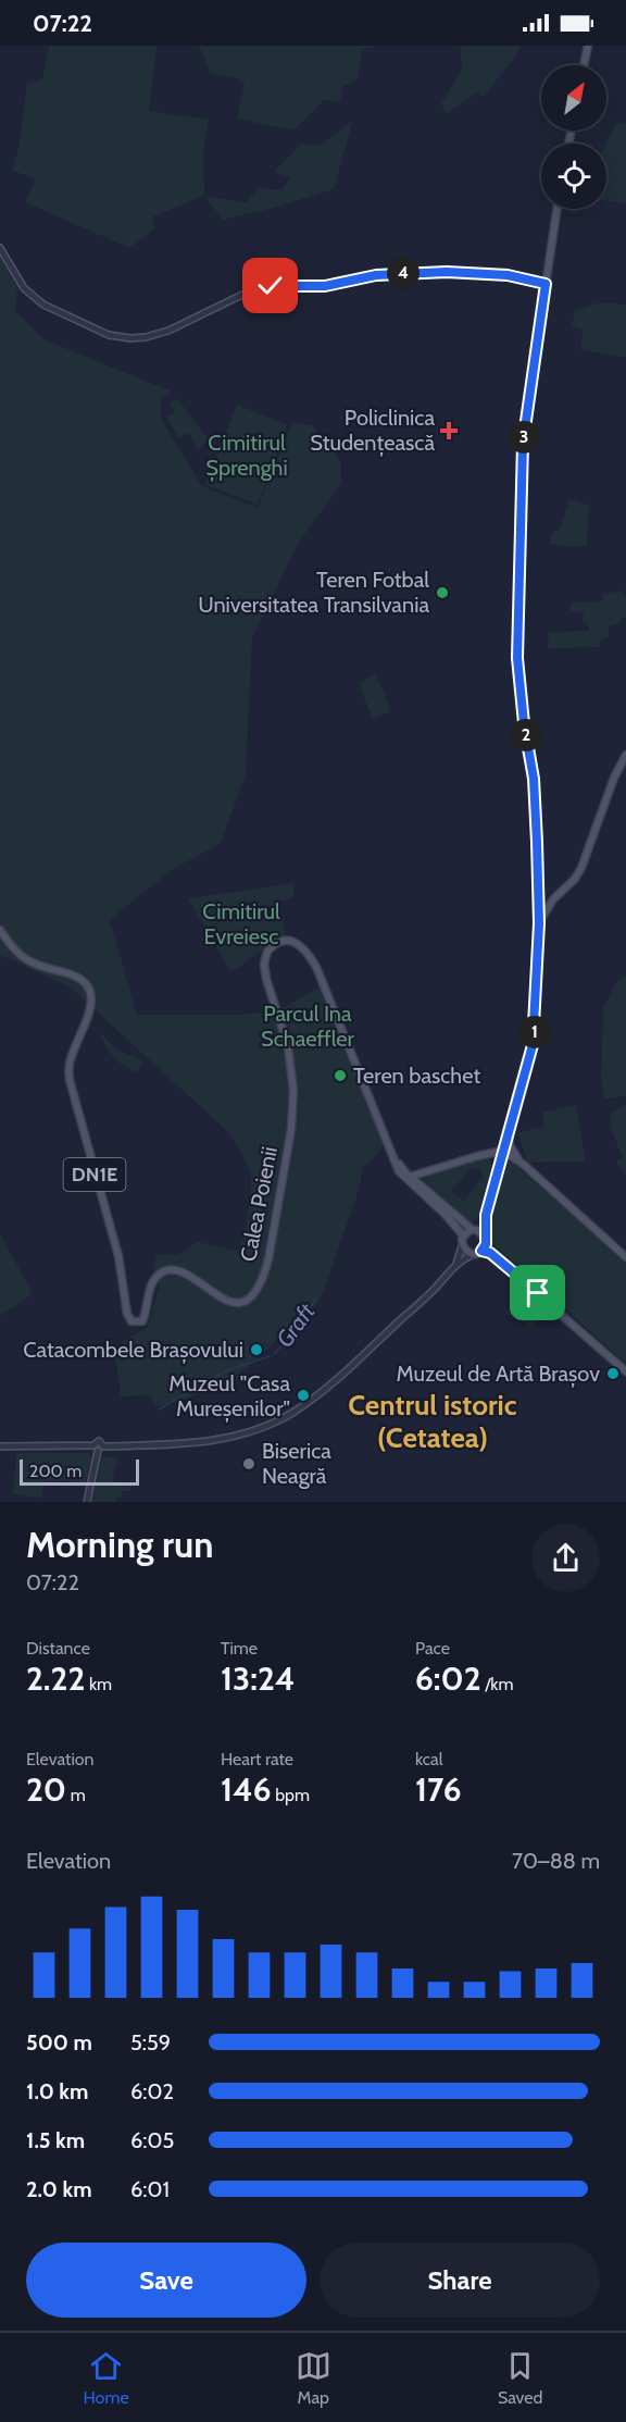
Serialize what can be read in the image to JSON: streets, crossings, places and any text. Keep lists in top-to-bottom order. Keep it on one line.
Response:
{"streets":{"main road":["DN1E","Calea Poienii"]},"crossings":[["DN1E","Calea Poienii"]],"districts":["Centrul istoric (Cetatea)"],"water":["Graft"],"parks":["Cimitirul Șprenghi","Cimitirul Evreiesc","Parcul Ina Schaeffler"],"places":{"health":["Policlinica Studențească"],"other":["Teren Fotbal Universitatea Transilvania","Teren baschet","Catacombele Brașovului","Muzeul de Artă Brașov","Muzeul \"Casa Mureșenilor\"","Biserica Neagră"]},"scale_bar":"200 m","north":"top right","page":{"status":"07:22","pins":["4","3","2","1"],"scale":"200 m","heading":["Morning run","07:22"],"stats":[["Distance","2.22 km"],["Time","13:24"],["Pace","6:02 /km"],["Elevation","20 m"],["Heart rate","146 bpm"],["kcal","176"]],"chart":["Elevation","70–88 m"],"list":[{"name":"500 m","note":"5:59"},{"name":"1.0 km","note":"6:02"},{"name":"1.5 km","note":"6:05"},{"name":"2.0 km","note":"6:01"}],"buttons":["Save","Share"],"tabs":["Home","Map","Saved"]}}
